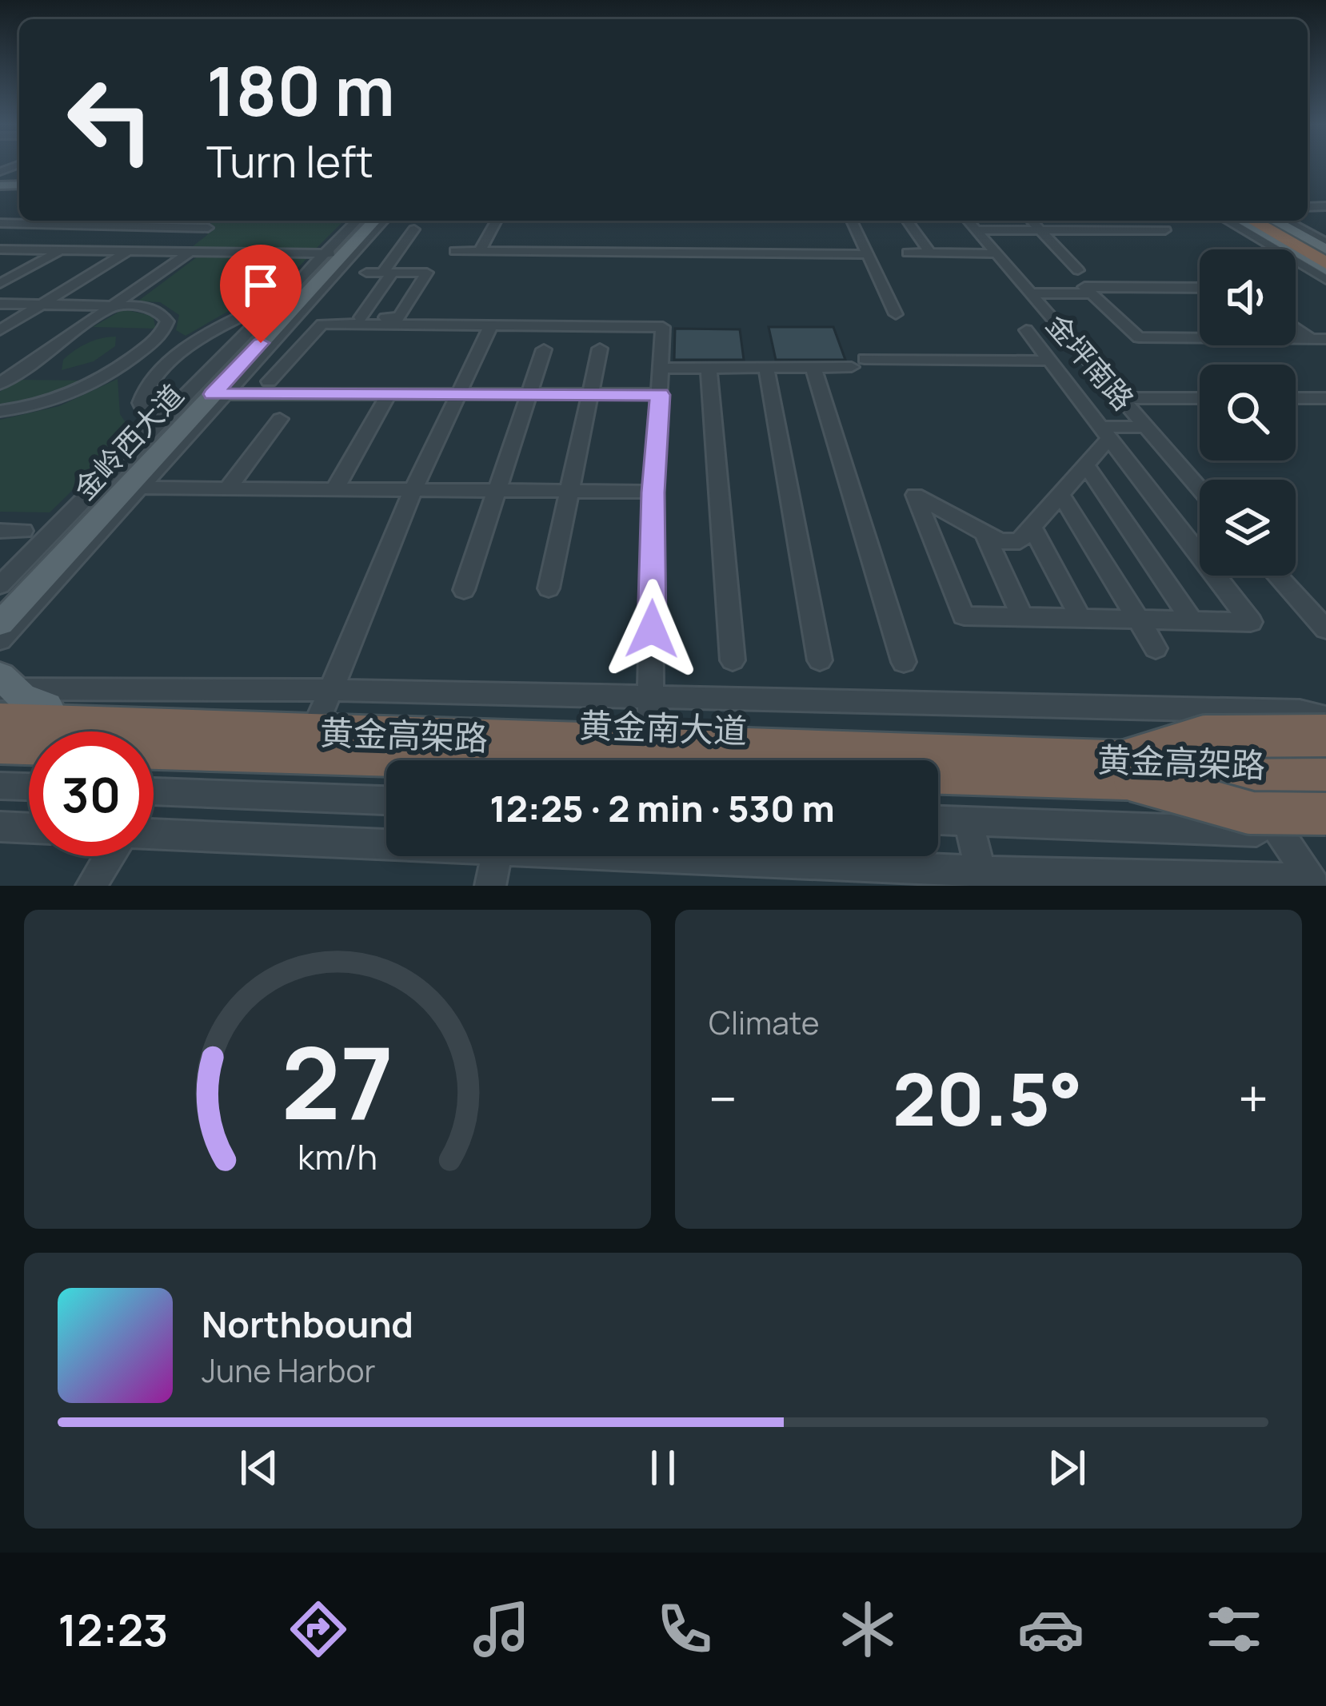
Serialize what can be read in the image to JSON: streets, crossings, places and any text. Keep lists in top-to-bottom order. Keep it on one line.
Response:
{"streets":{"highway":["黄金高架路"],"main road":["金岭西大道","黄金南大道"],"street":["金坪南路"]},"crossings":[["黄金南大道","黄金高架路"]],"page":{"turn":["180 m","Turn left"],"limit":"30","trip":"12:25 · 2 min · 530 m","tile":"Climate","heat":["−","20.5°","+"],"song":["Northbound","June Harbor"],"tabs":"12:23","gauge":["27","km/h"]}}
